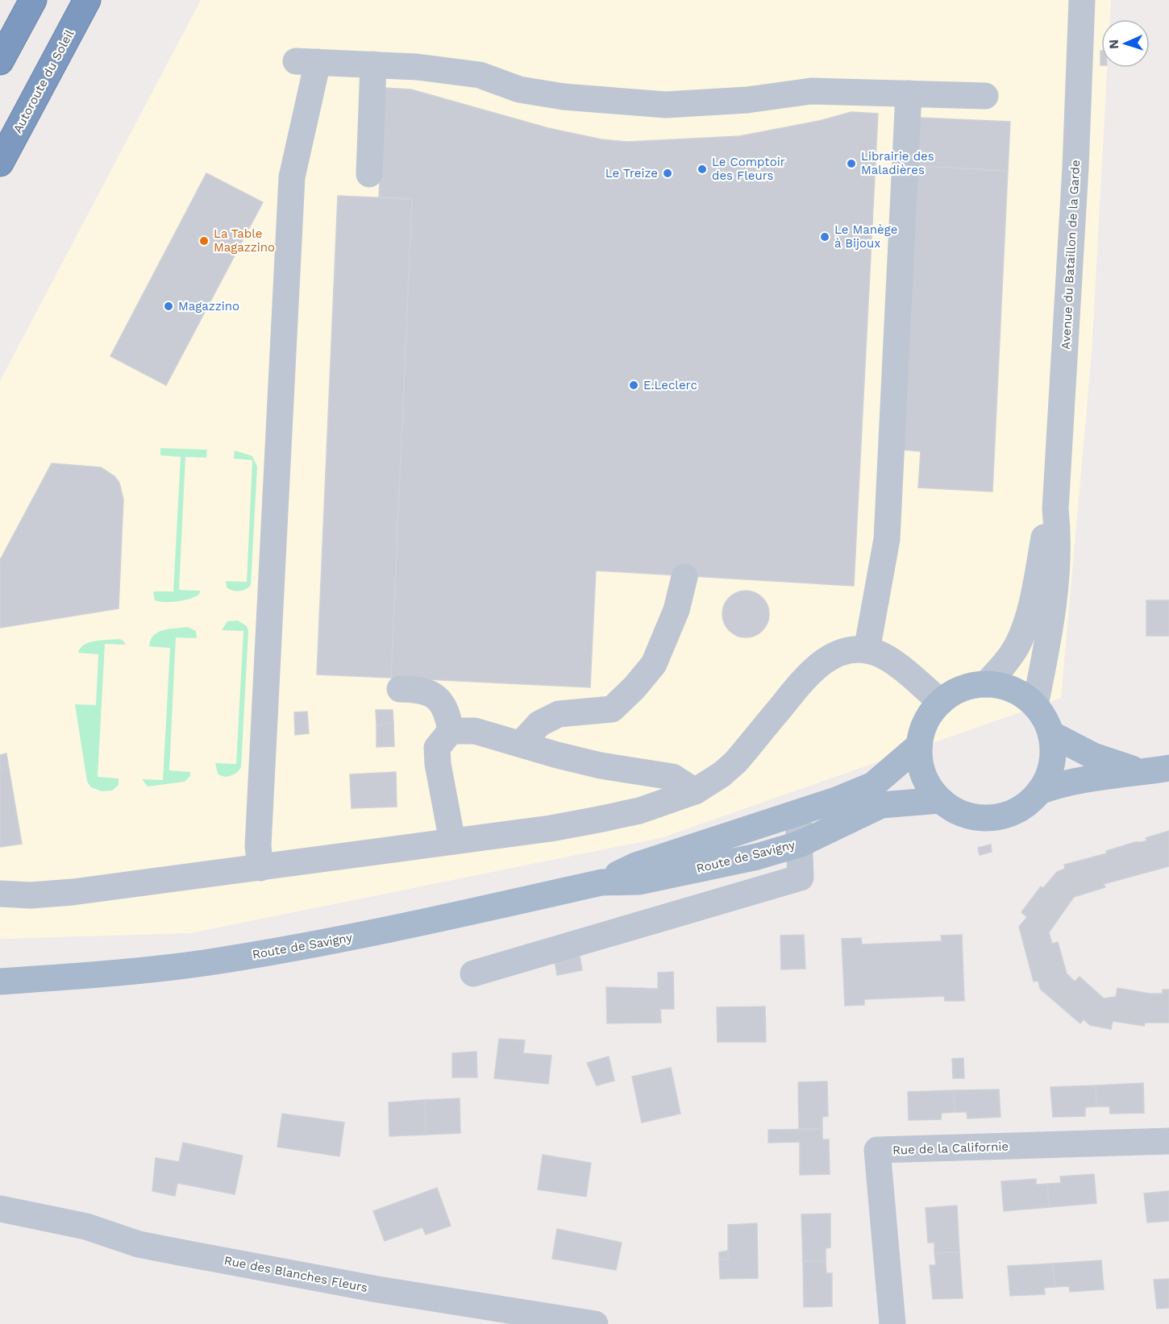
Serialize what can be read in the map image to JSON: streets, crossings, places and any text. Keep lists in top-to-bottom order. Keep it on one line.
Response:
{"streets":{"highway":["Autoroute du Soleil"],"main road":["Route de Savigny"],"street":["Avenue du Bataillon de la Garde","Rue de la Californie","Rue des Blanches Fleurs"]},"crossings":[["Avenue du Bataillon de la Garde","Route de Savigny"]],"places":["Librairie des Maladières","Le Comptoir des Fleurs","Le Treize","Le Manège à Bijoux","La Table Magazzino","Magazzino","E.Leclerc"],"north":"left"}
